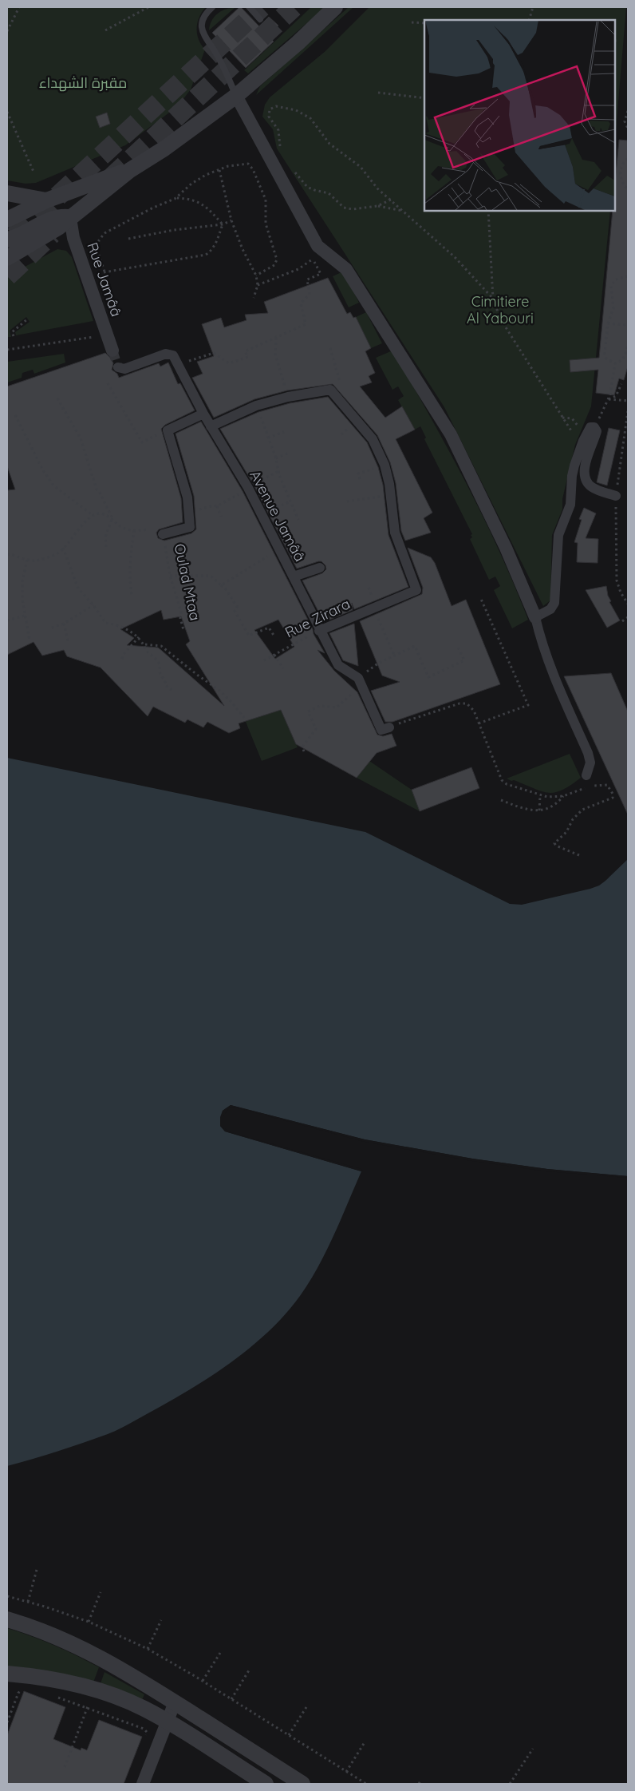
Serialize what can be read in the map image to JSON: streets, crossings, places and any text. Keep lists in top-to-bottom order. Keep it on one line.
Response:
{"streets":{"street":["Rue Jamââ","Avenue Jamââ","Oulad Mtaa","Rue Zirara"]},"crossings":[["Avenue Jamââ","Rue Zirara"]],"parks":["مقبرة الشهداء","Cimitiere Al Yabouri"]}
